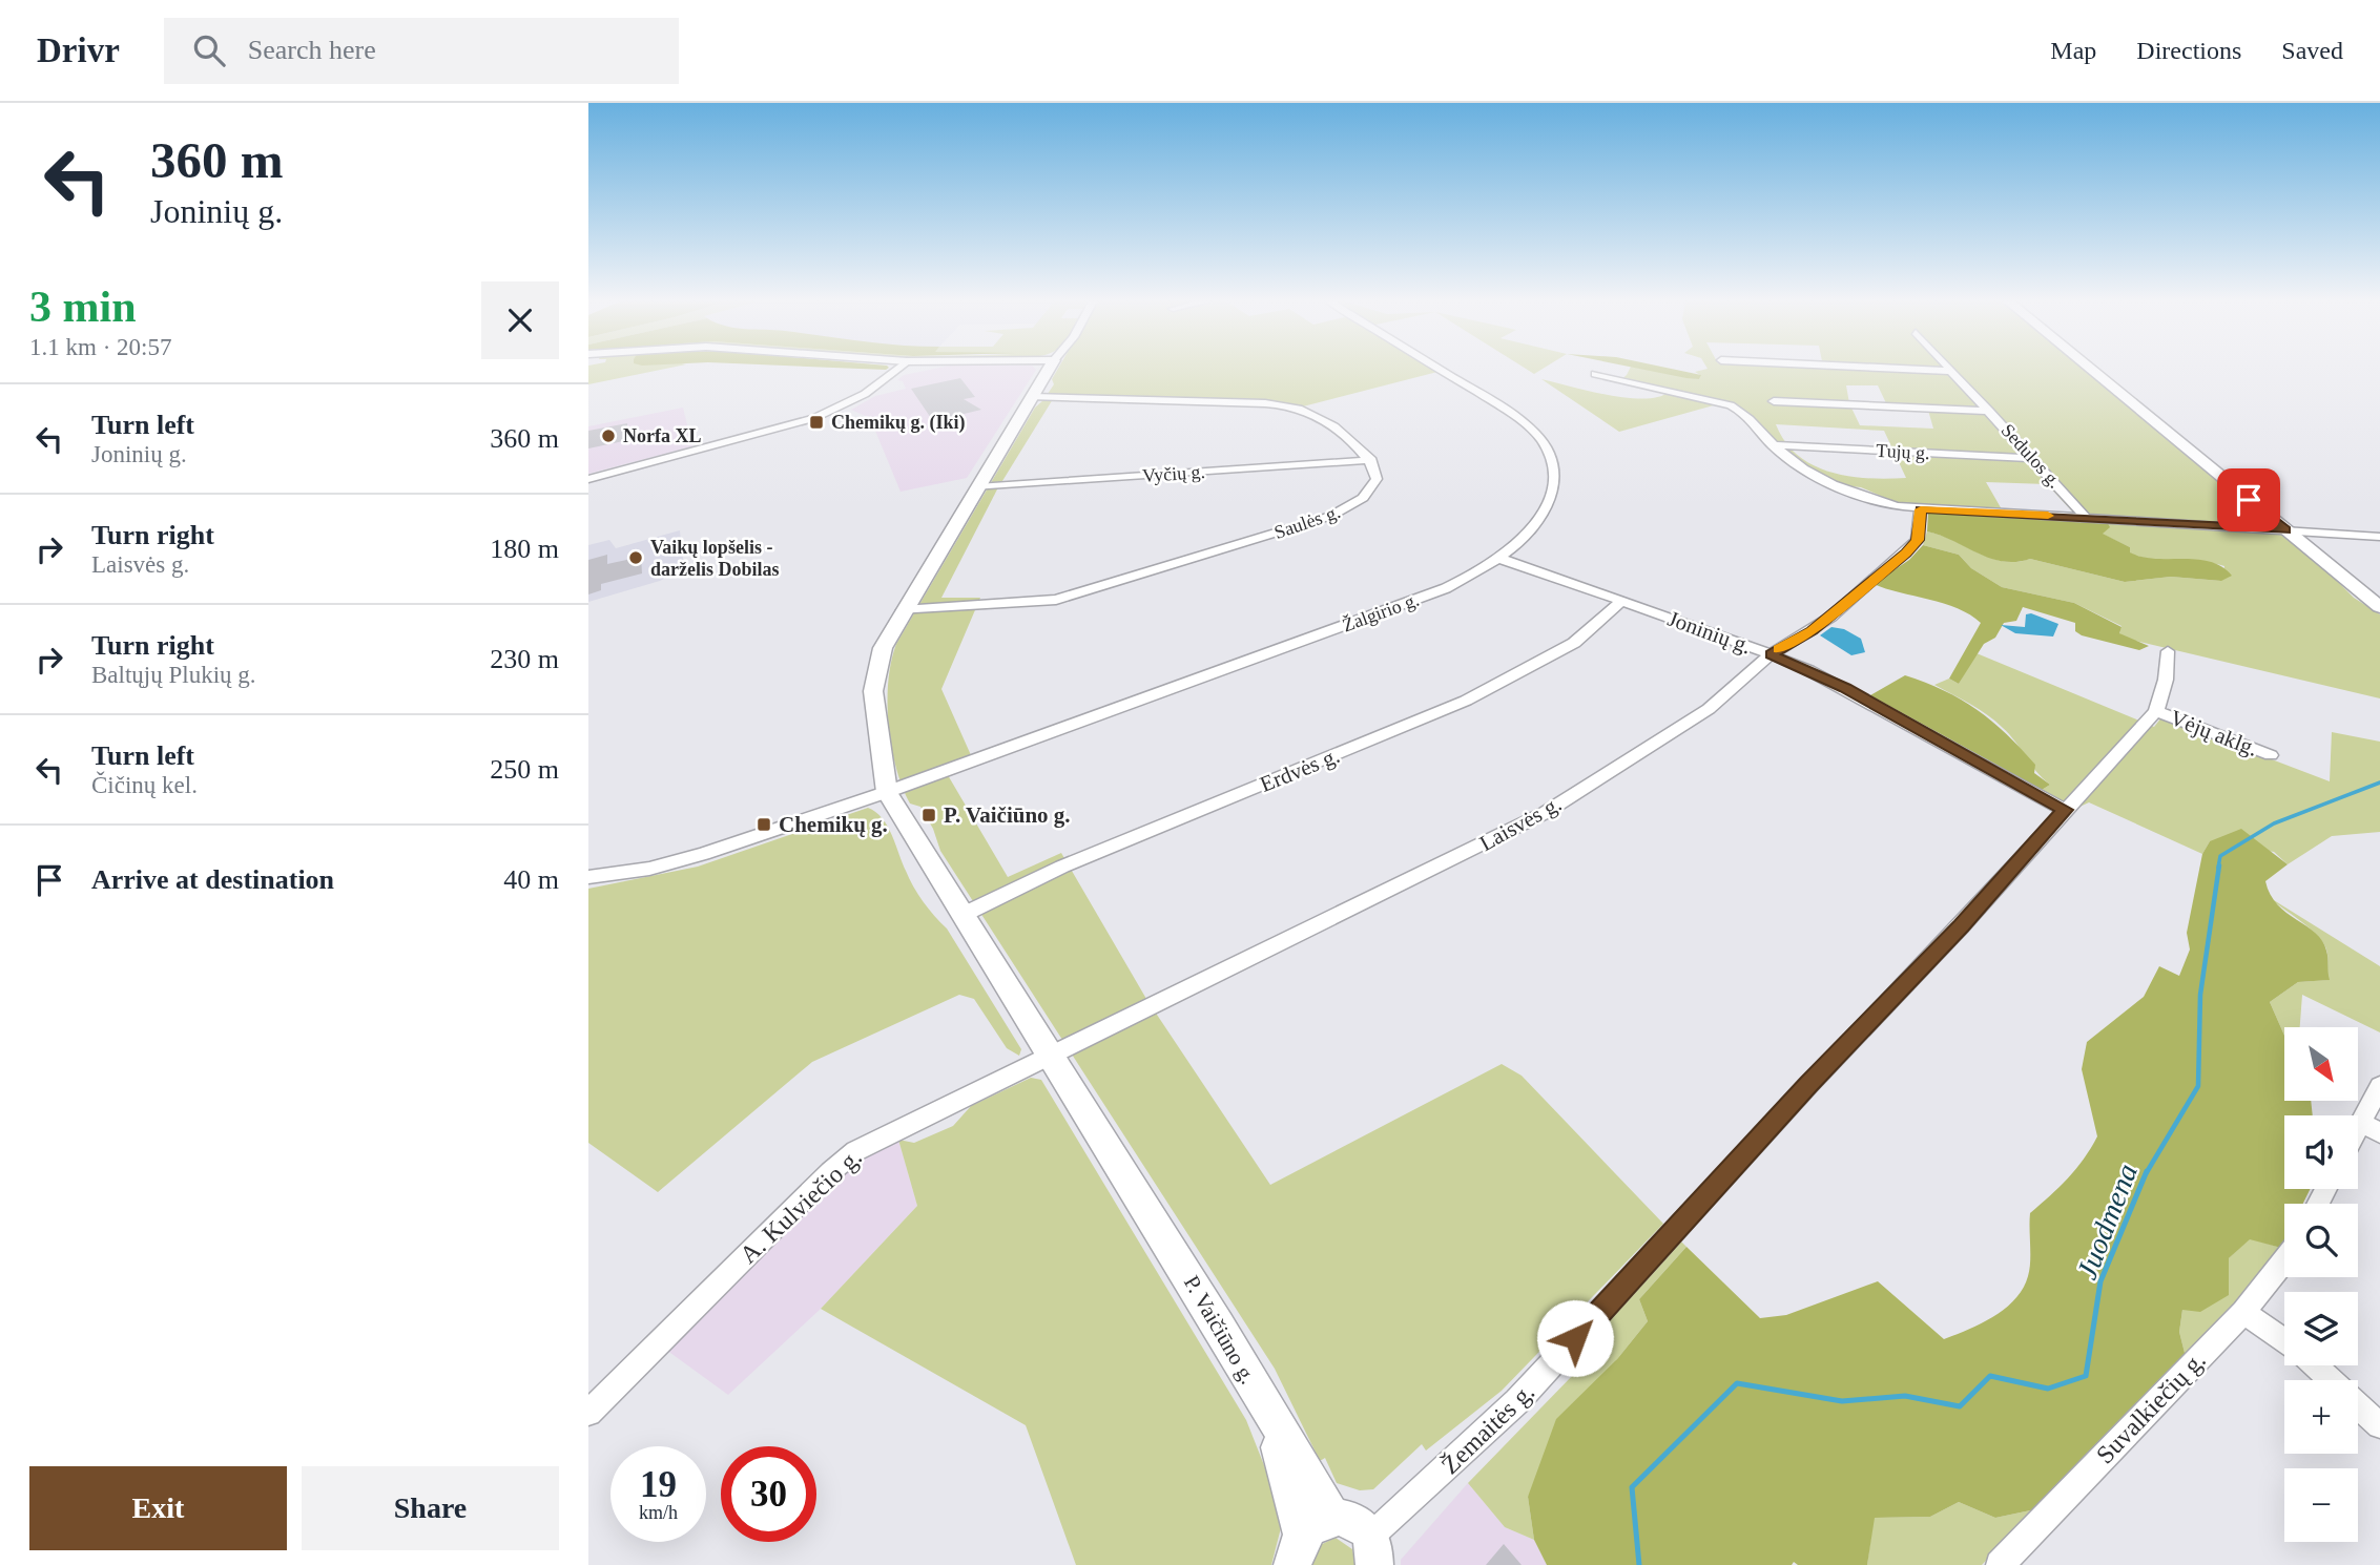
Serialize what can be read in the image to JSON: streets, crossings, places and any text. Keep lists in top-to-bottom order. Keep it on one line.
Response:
{"streets":{"main road":["P. Vaičiūno g."],"street":["Tujų g.","Sedulos g.","Vyčių g.","Saulės g.","Žalgirio g.","Joninių g.","Vėjų aklg.","Erdvės g.","Laisvės g.","A. Kulviečio g.","Suvalkiečių g.","Žemaitės g."]},"crossings":[["Tujų g.","Sedulos g."],["Vyčių g.","Saulės g."],["Vyčių g.","P. Vaičiūno g."],["Saulės g.","P. Vaičiūno g."],["Žalgirio g.","Joninių g."],["Žalgirio g.","P. Vaičiūno g."],["Joninių g.","Erdvės g."],["Joninių g.","Laisvės g."],["Joninių g.","Žemaitės g."],["Vėjų aklg.","Žemaitės g."],["Erdvės g.","P. Vaičiūno g."],["Laisvės g.","A. Kulviečio g."],["Laisvės g.","P. Vaičiūno g."],["A. Kulviečio g.","P. Vaičiūno g."]],"water":["Juodmena"],"places":{"transit":["Chemikų g. (Iki)","P. Vaičiūno g.","Chemikų g."],"other":["Norfa XL","Vaikų lopšelis - darželis Dobilas"]},"north":"bottom right","page":{"header":"Drivr","search":"Search here","nav":["Map","Directions","Saved"],"turn":["360 m","Joninių g."],"heading":["3 min","1.1 km · 20:57"],"list":[{"name":"Turn left","note":"Joninių g.","value":"360 m"},{"name":"Turn right","note":"Laisvės g.","value":"180 m"},{"name":"Turn right","note":"Baltųjų Plukių g.","value":"230 m"},{"name":"Turn left","note":"Čičinų kel.","value":"250 m"},{"name":"Arrive at destination","value":"40 m"}],"map_buttons":["+","−"],"speed":"19 km/h","limit":"30","buttons":["Exit","Share"]}}
